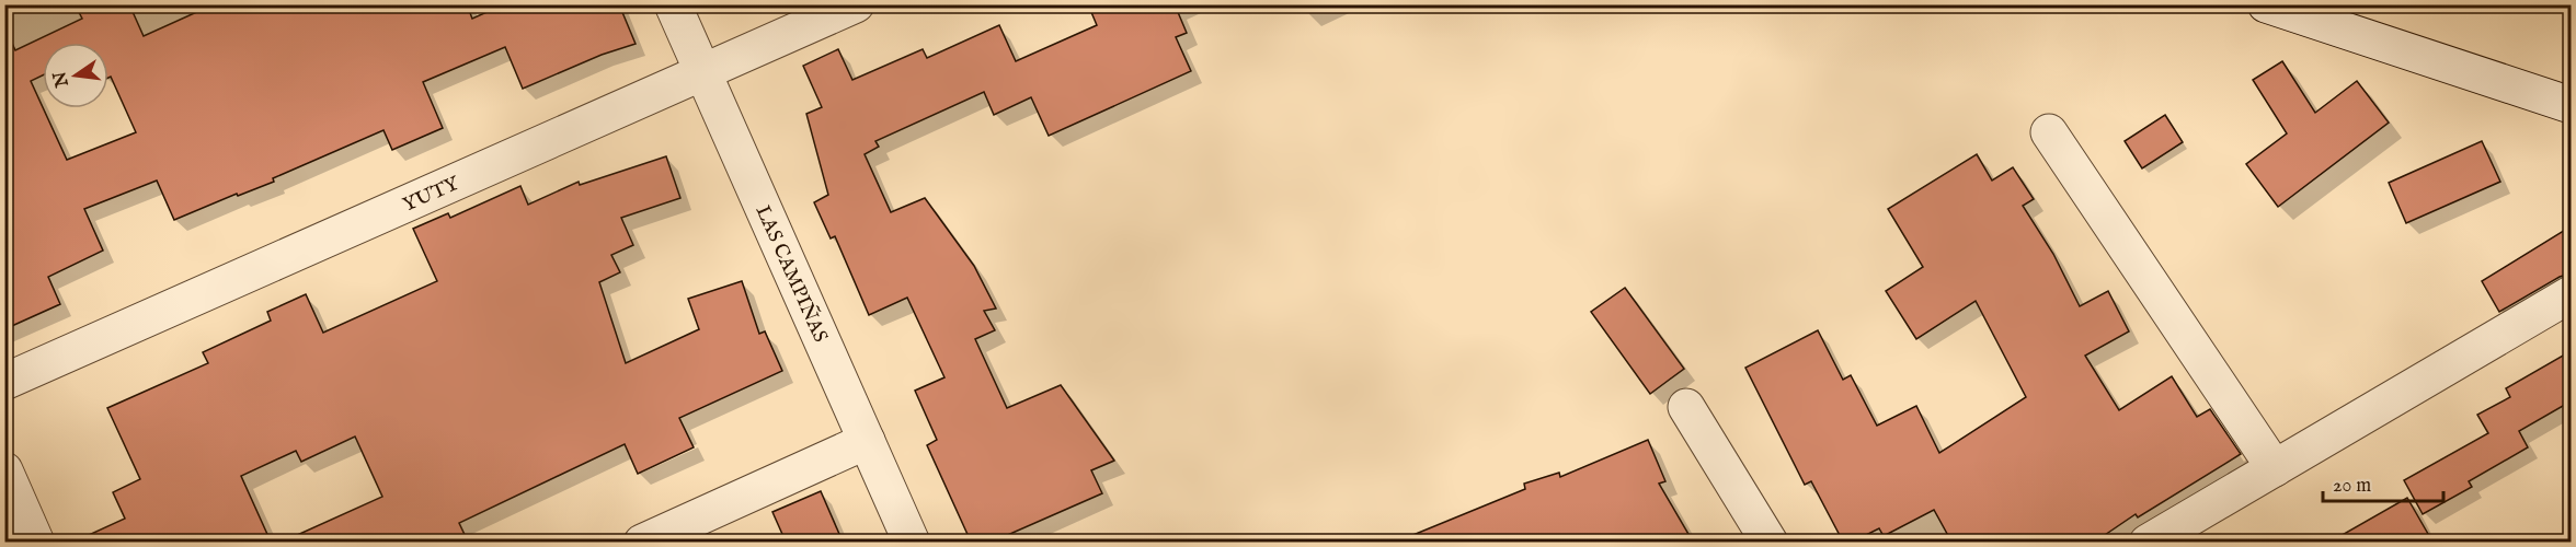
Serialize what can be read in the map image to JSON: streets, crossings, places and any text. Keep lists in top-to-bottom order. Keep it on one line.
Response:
{"streets":{"street":["YUTY","LAS CAMPIÑAS"]},"crossings":[["YUTY","LAS CAMPIÑAS"]],"scale_bar":"20 m","north":"left"}
